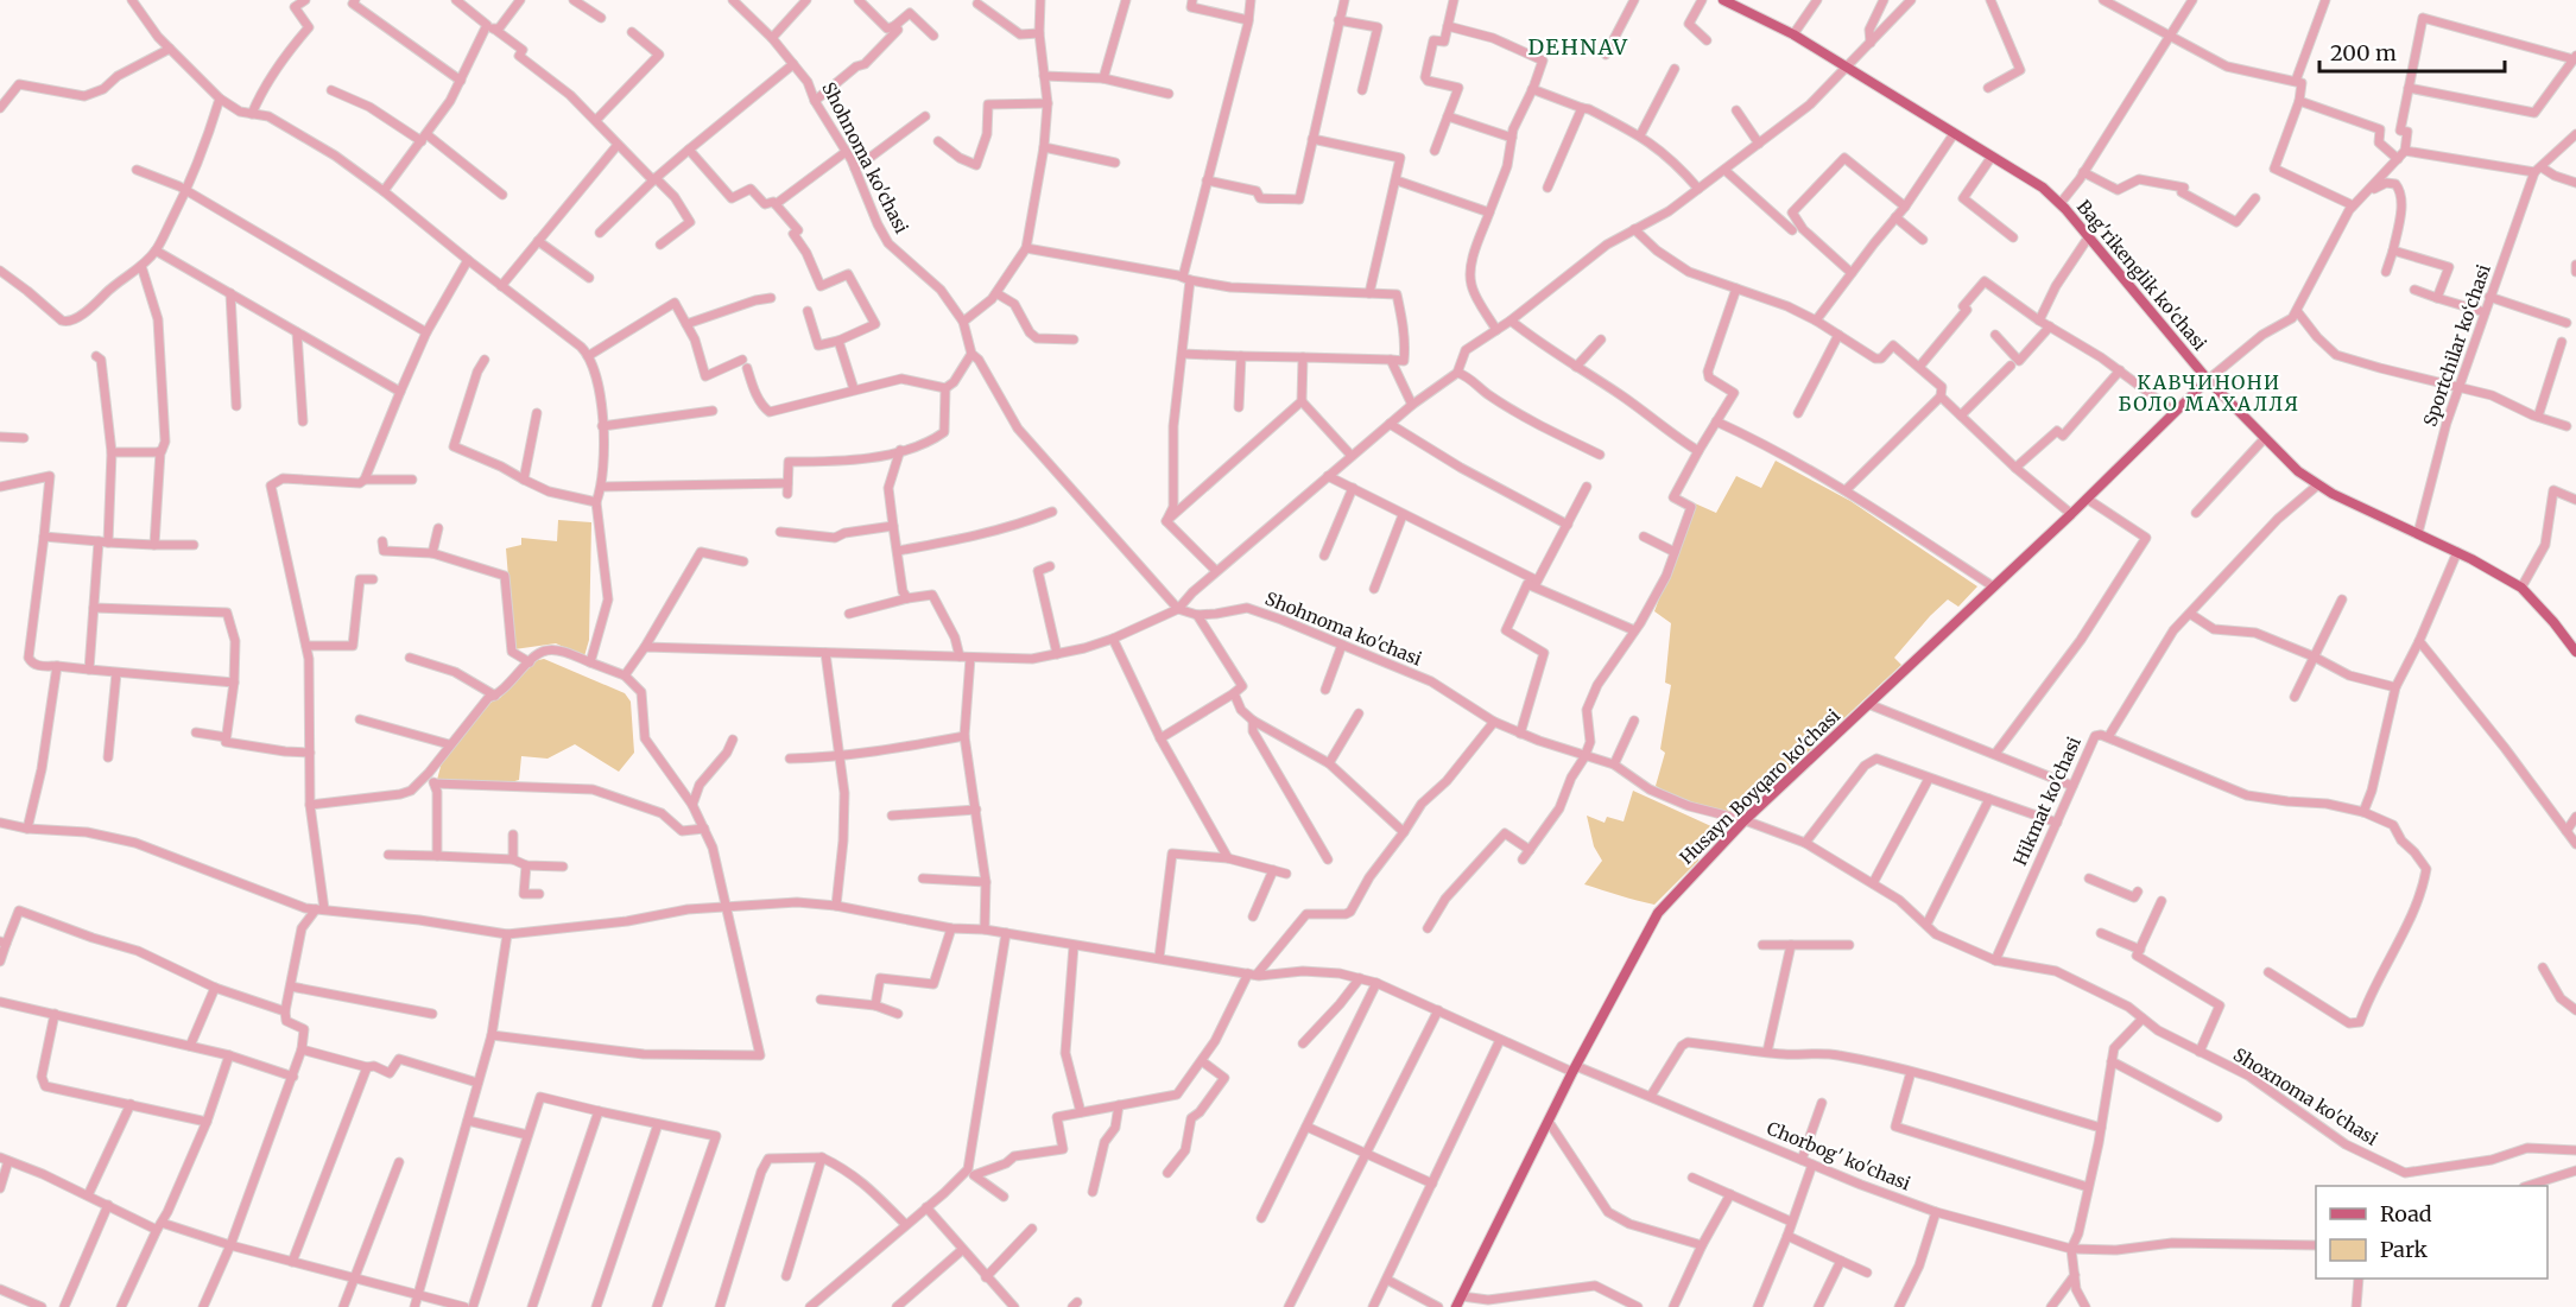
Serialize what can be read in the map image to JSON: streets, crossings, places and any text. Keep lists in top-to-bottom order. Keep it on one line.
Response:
{"streets":{"main road":["Bag'rikenglik ko'chasi","Husayn Boyqaro ko'chasi"],"street":["Shohnoma ko'chasi","Sportchilar ko‘chasi","Hikmat ko'chasi","Shoxnoma ko'chasi","Сhorbog' ko'chasi"]},"crossings":[["Shohnoma ko'chasi","Husayn Boyqaro ko'chasi"],["Shohnoma ko'chasi","Hikmat ko'chasi"],["Shohnoma ko'chasi","Shoxnoma ko'chasi"],["Bag'rikenglik ko'chasi","Sportchilar ko‘chasi"],["Bag'rikenglik ko'chasi","Husayn Boyqaro ko'chasi"],["Bag'rikenglik ko'chasi","Hikmat ko'chasi"],["Husayn Boyqaro ko'chasi","Сhorbog' ko'chasi"],["Hikmat ko'chasi","Shoxnoma ko'chasi"]],"districts":["DEHNAV","КАВЧИНОНИ БОЛО МАХАЛЛЯ"],"legend":["Road","Park"],"scale_bar":"200 m"}
